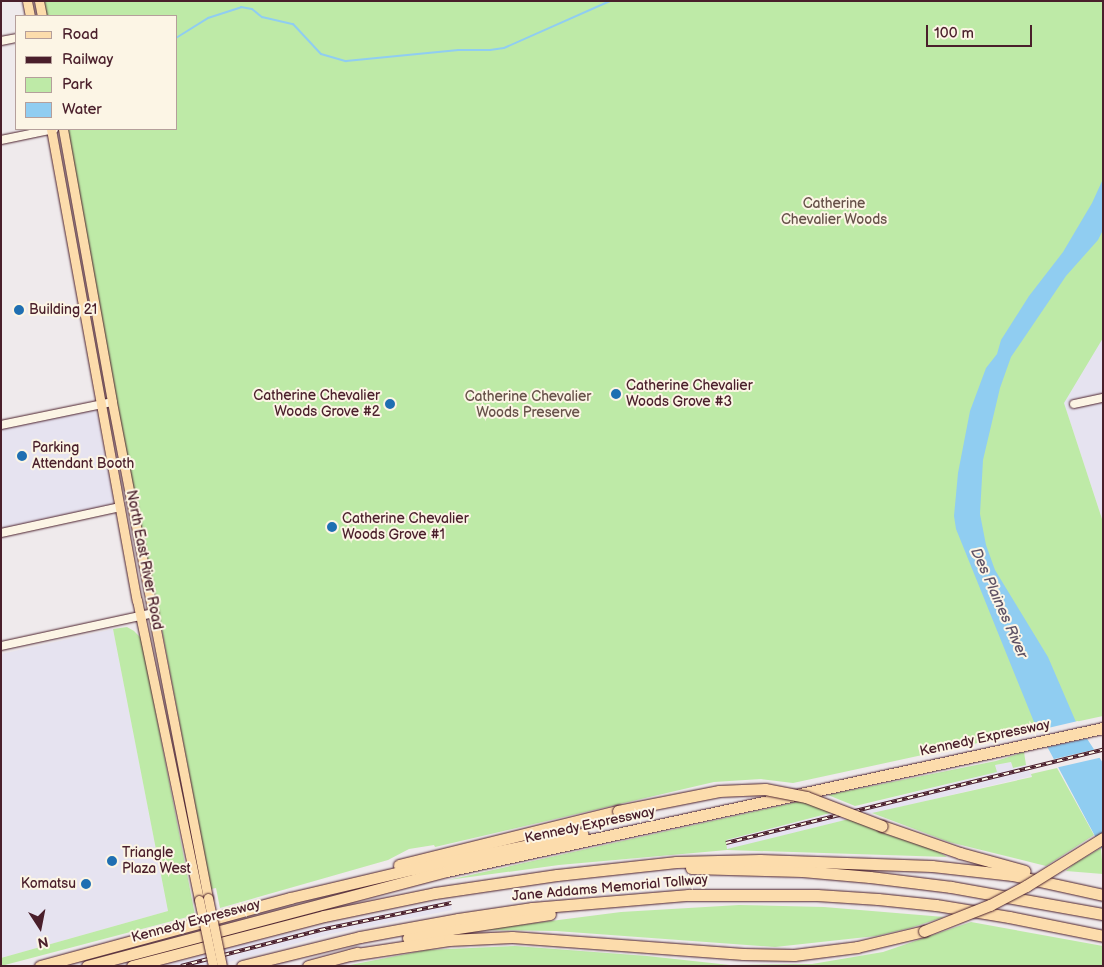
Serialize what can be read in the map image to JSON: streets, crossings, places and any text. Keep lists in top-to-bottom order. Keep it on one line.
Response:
{"streets":{"highway":["Kennedy Expressway","Jane Addams Memorial Tollway"],"main road":["North East River Road"]},"water":["Des Plaines River"],"parks":["Catherine Chevalier Woods","Catherine Chevalier Woods Preserve"],"places":["Building 21","Catherine Chevalier Woods Grove #3","Catherine Chevalier Woods Grove #2","Parking Attendant Booth","Catherine Chevalier Woods Grove #1","Triangle Plaza West","Komatsu"],"legend":["Road","Railway","Park","Water"],"scale_bar":"100 m","north":"bottom"}
